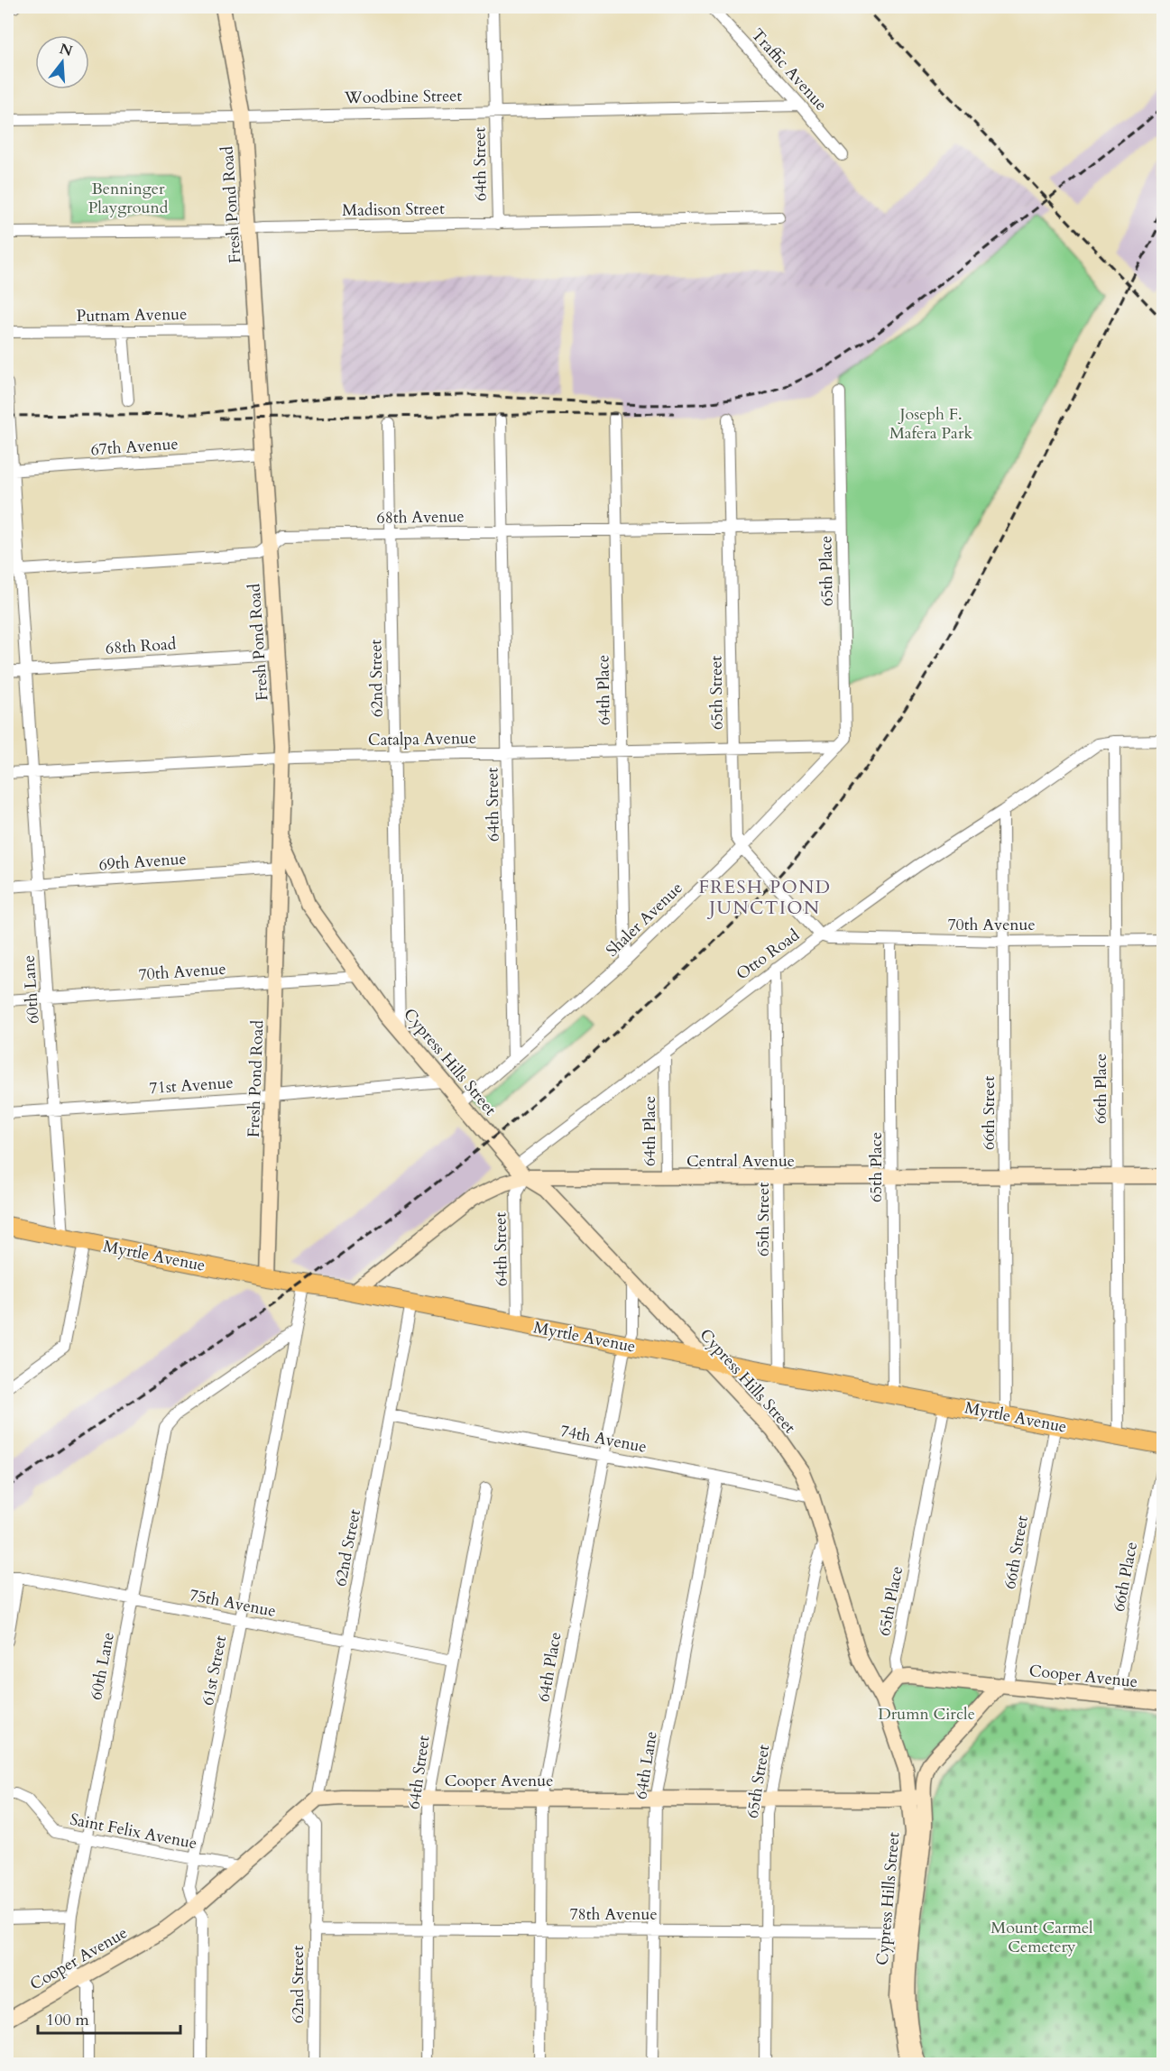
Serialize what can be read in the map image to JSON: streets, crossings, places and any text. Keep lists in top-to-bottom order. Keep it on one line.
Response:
{"streets":{"main road":["Fresh Pond Road","Cypress Hills Street","Central Avenue","Myrtle Avenue","Cooper Avenue"],"street":["Traffic Avenue","Woodbine Street","64th Street","Madison Street","Putnam Avenue","67th Avenue","68th Avenue","65th Place","68th Road","62nd Street","64th Place","65th Street","Catalpa Avenue","69th Avenue","Shaler Avenue","70th Avenue","Otto Road","60th Lane","71st Avenue","66th Place","66th Street","74th Avenue","75th Avenue","61st Street","64th Lane","Saint Felix Avenue","78th Avenue"]},"crossings":[["Traffic Avenue","Woodbine Street"],["Woodbine Street","64th Street"],["Woodbine Street","Fresh Pond Road"],["64th Street","Madison Street"],["64th Street","68th Avenue"],["64th Street","Catalpa Avenue"],["64th Street","Shaler Avenue"],["64th Street","Otto Road"],["64th Street","Cypress Hills Street"],["64th Street","Central Avenue"],["64th Street","Myrtle Avenue"],["64th Street","75th Avenue"],["64th Street","Cooper Avenue"],["64th Street","78th Avenue"],["Fresh Pond Road","Madison Street"],["Fresh Pond Road","Putnam Avenue"],["Fresh Pond Road","67th Avenue"],["Fresh Pond Road","68th Avenue"],["Fresh Pond Road","68th Road"],["Fresh Pond Road","Catalpa Avenue"],["Fresh Pond Road","69th Avenue"],["Fresh Pond Road","70th Avenue"],["Fresh Pond Road","Cypress Hills Street"],["Fresh Pond Road","71st Avenue"],["Fresh Pond Road","Myrtle Avenue"],["67th Avenue","60th Lane"],["68th Avenue","65th Place"],["68th Avenue","62nd Street"],["68th Avenue","64th Place"],["68th Avenue","65th Street"],["68th Avenue","60th Lane"],["65th Place","Catalpa Avenue"],["65th Place","Shaler Avenue"],["65th Place","70th Avenue"],["65th Place","Central Avenue"],["65th Place","Myrtle Avenue"],["65th Place","Cooper Avenue"],["68th Road","60th Lane"],["62nd Street","Catalpa Avenue"],["62nd Street","Cypress Hills Street"],["62nd Street","Myrtle Avenue"],["62nd Street","74th Avenue"],["62nd Street","75th Avenue"],["62nd Street","Cooper Avenue"],["62nd Street","78th Avenue"],["64th Place","Catalpa Avenue"],["64th Place","Shaler Avenue"],["64th Place","Otto Road"],["64th Place","Cypress Hills Street"],["64th Place","Central Avenue"],["64th Place","Myrtle Avenue"],["64th Place","74th Avenue"],["64th Place","Cooper Avenue"],["64th Place","78th Avenue"],["65th Street","Catalpa Avenue"],["65th Street","Shaler Avenue"],["65th Street","70th Avenue"],["65th Street","Otto Road"],["65th Street","Cypress Hills Street"],["65th Street","Central Avenue"],["65th Street","Myrtle Avenue"],["65th Street","Cooper Avenue"],["65th Street","78th Avenue"],["Catalpa Avenue","Shaler Avenue"],["Catalpa Avenue","60th Lane"],["69th Avenue","60th Lane"],["69th Avenue","Cypress Hills Street"],["Shaler Avenue","Cypress Hills Street"],["70th Avenue","Otto Road"],["70th Avenue","60th Lane"],["70th Avenue","Cypress Hills Street"],["70th Avenue","66th Place"],["70th Avenue","66th Street"],["Otto Road","Cypress Hills Street"],["Otto Road","66th Place"],["Otto Road","66th Street"],["Otto Road","Central Avenue"],["60th Lane","71st Avenue"],["60th Lane","Myrtle Avenue"],["60th Lane","75th Avenue"],["60th Lane","61st Street"],["60th Lane","Cooper Avenue"],["60th Lane","Saint Felix Avenue"],["Cypress Hills Street","71st Avenue"],["Cypress Hills Street","Central Avenue"],["Cypress Hills Street","Myrtle Avenue"],["Cypress Hills Street","74th Avenue"],["Cypress Hills Street","Cooper Avenue"],["Cypress Hills Street","78th Avenue"],["66th Place","Central Avenue"],["66th Place","Myrtle Avenue"],["66th Place","Cooper Avenue"],["66th Street","Central Avenue"],["66th Street","Myrtle Avenue"],["66th Street","Cooper Avenue"],["Central Avenue","Myrtle Avenue"],["Myrtle Avenue","61st Street"],["74th Avenue","64th Lane"],["75th Avenue","61st Street"],["61st Street","Cooper Avenue"],["61st Street","Saint Felix Avenue"],["Cooper Avenue","64th Lane"],["Cooper Avenue","Saint Felix Avenue"],["64th Lane","78th Avenue"]],"districts":["FRESH POND JUNCTION"],"parks":["Benninger Playground","Joseph F. Mafera Park","Drumn Circle","Mount Carmel Cemetery"],"scale_bar":"100 m","north":"top"}
